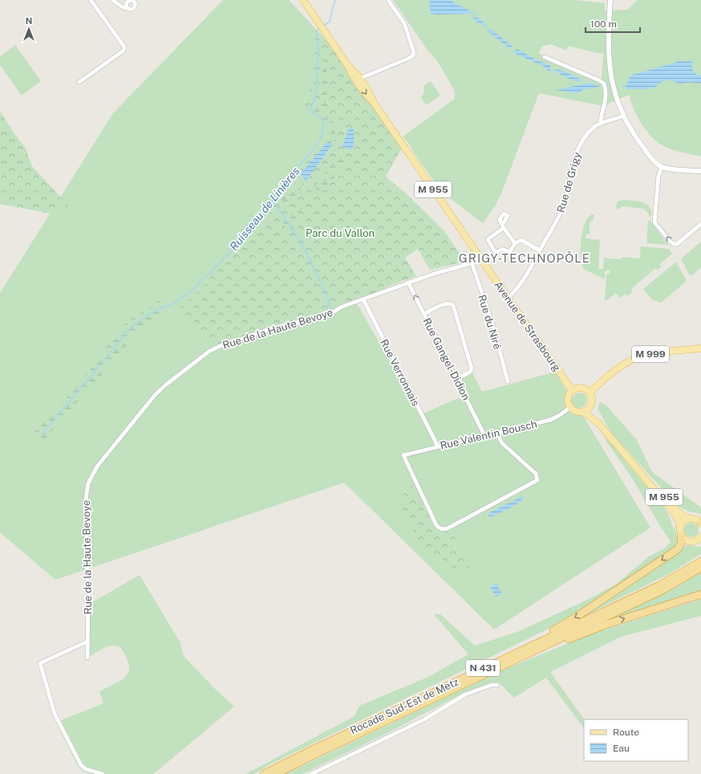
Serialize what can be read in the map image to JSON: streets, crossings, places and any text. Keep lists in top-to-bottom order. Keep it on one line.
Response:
{"streets":{"highway":["N 431","Rocade Sud-Est de Metz"],"main road":["M 955","Avenue de Strasbourg","M 999"],"street":["Rue de Grigy","Rue du Niré","Rue de la Haute Bevoye","Rue Gangel-Didion","Rue Verronnais","Rue Valentin Bousch"]},"crossings":[["Rue de Grigy","Avenue de Strasbourg"],["M 955","Avenue de Strasbourg"],["M 955","M 999"],["M 955","Rue Valentin Bousch"],["Rue du Niré","Rue de la Haute Bevoye"],["Avenue de Strasbourg","Rue de la Haute Bevoye"],["Avenue de Strasbourg","M 999"],["Avenue de Strasbourg","Rue Valentin Bousch"],["Rue de la Haute Bevoye","Rue Gangel-Didion"],["Rue de la Haute Bevoye","Rue Verronnais"],["M 999","Rue Valentin Bousch"],["Rue Gangel-Didion","Rue Valentin Bousch"],["Rue Verronnais","Rue Valentin Bousch"]],"districts":["GRIGY-TECHNOPÔLE"],"water":["Ruisseau de Linières"],"parks":["Parc du Vallon"],"legend":["Route","Eau"],"scale_bar":"100 m","north":"top"}
